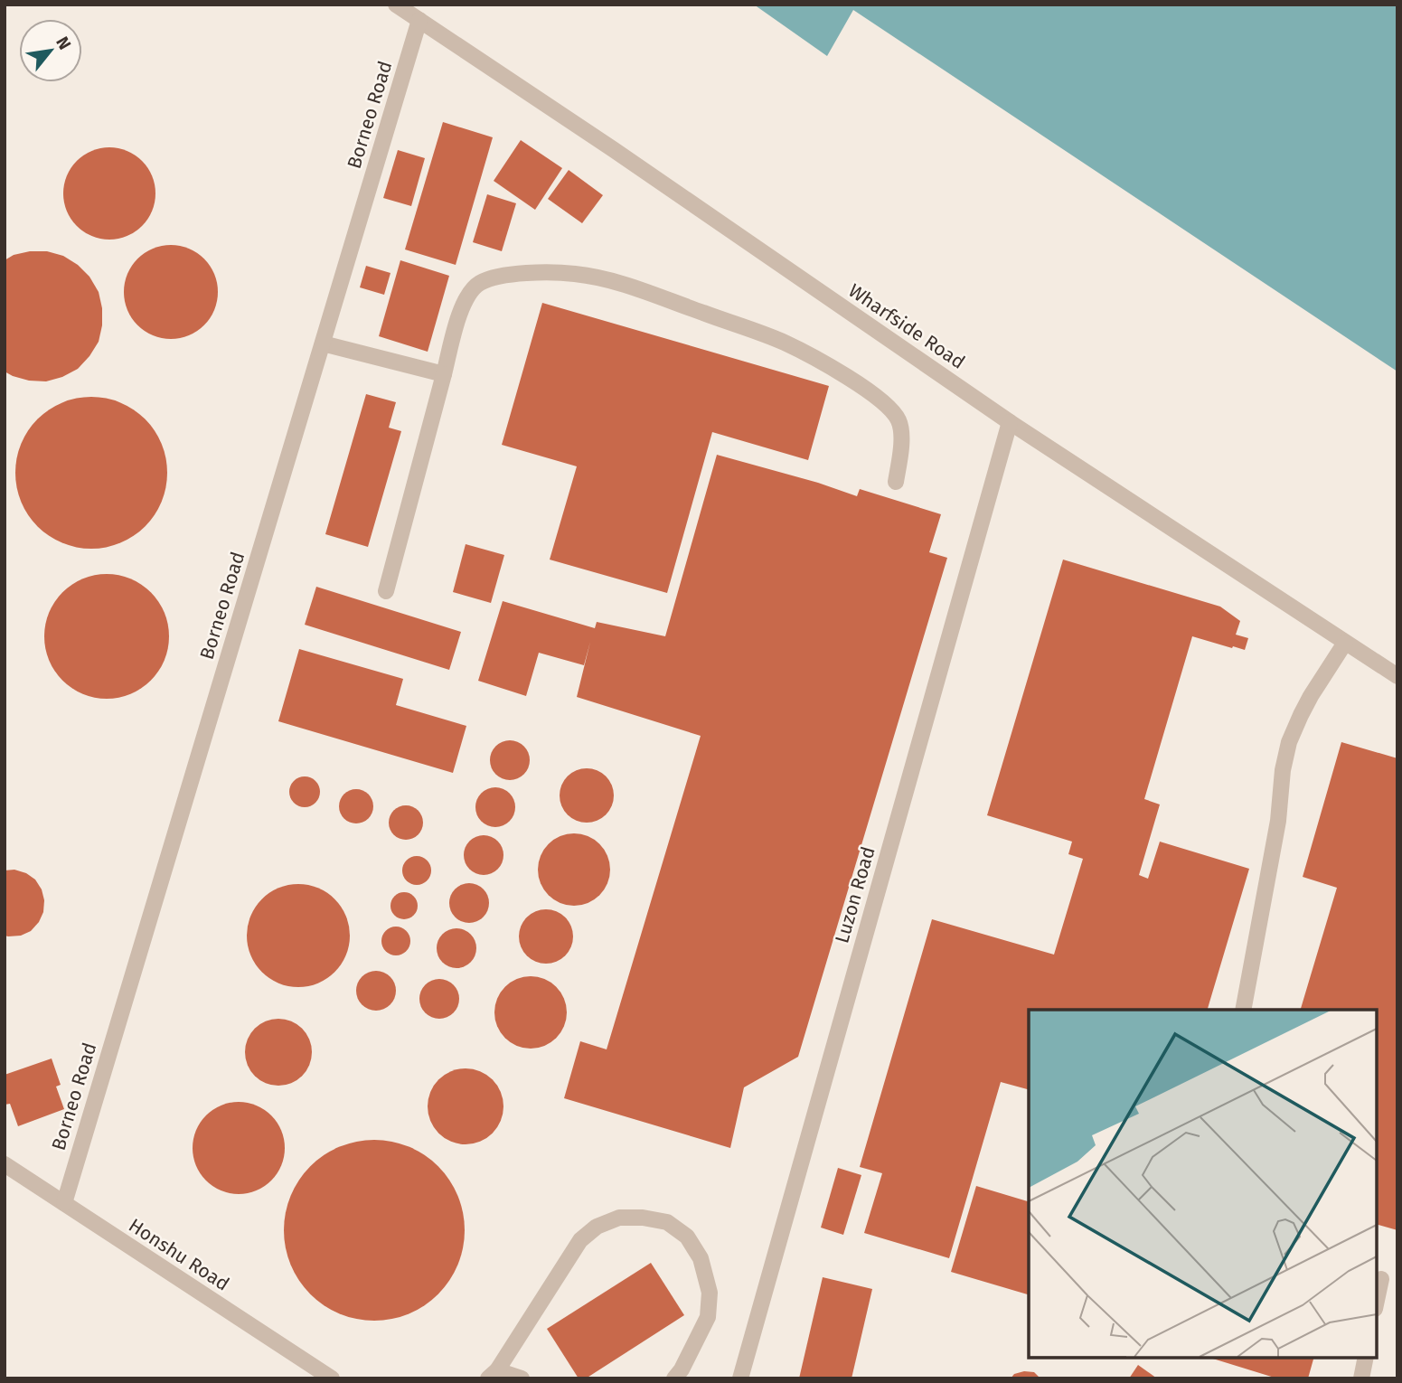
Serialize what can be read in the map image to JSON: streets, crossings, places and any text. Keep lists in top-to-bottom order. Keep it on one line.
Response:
{"streets":{"street":["Borneo Road","Wharfside Road","Luzon Road","Honshu Road"]},"crossings":[["Borneo Road","Wharfside Road"],["Borneo Road","Honshu Road"],["Wharfside Road","Luzon Road"]],"north":"top right"}
